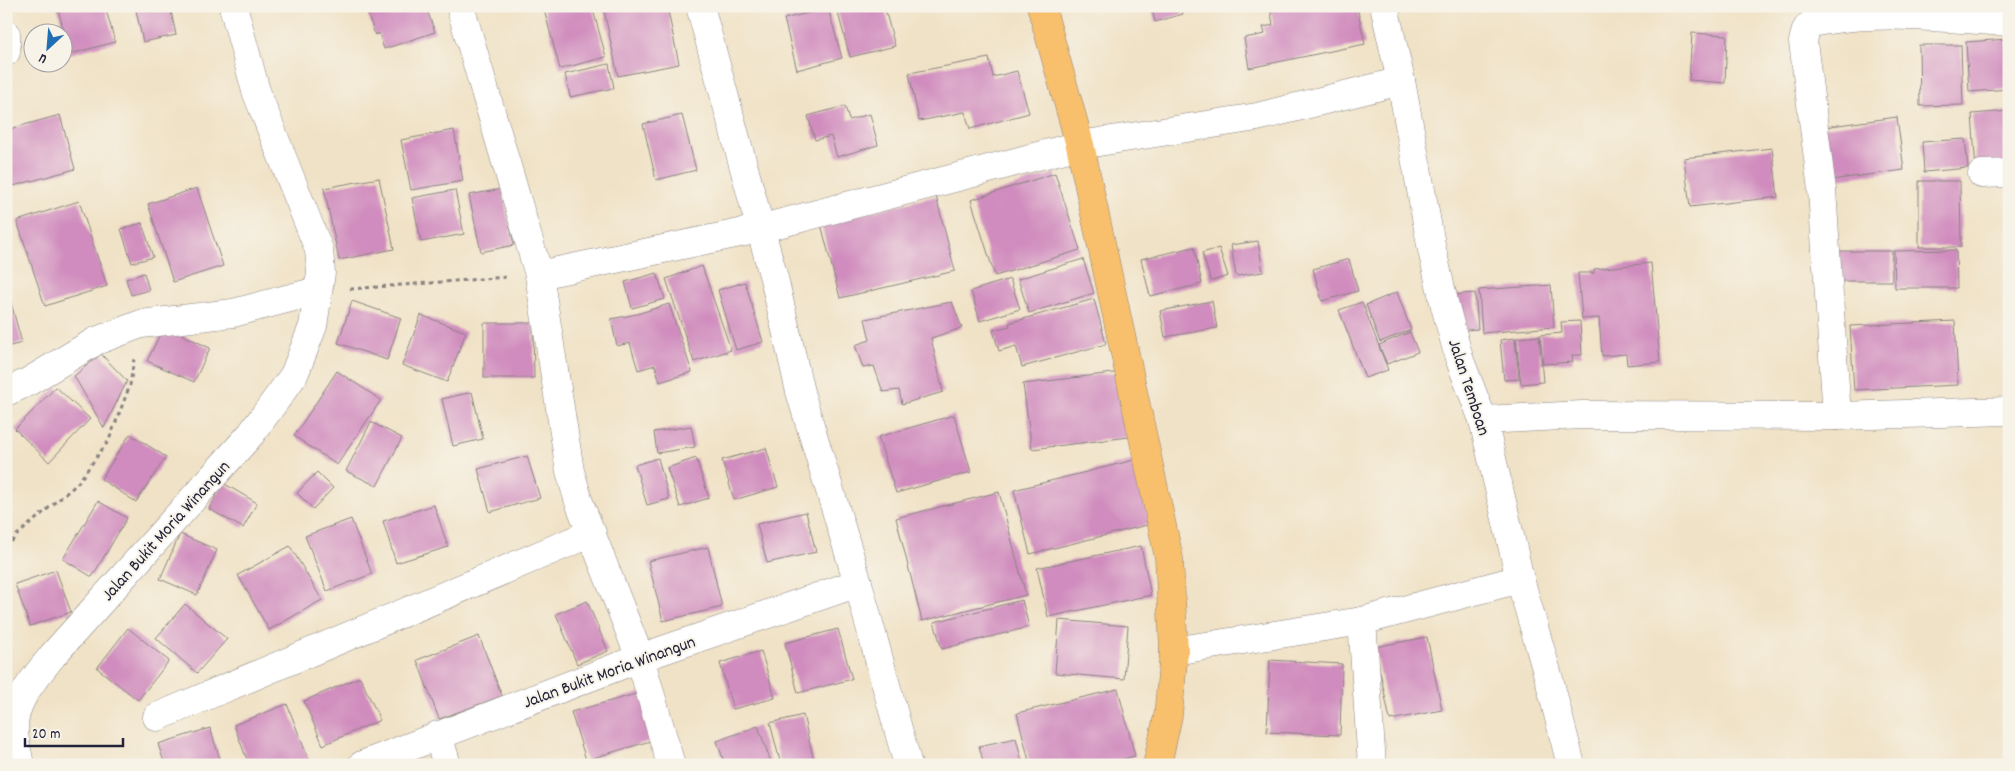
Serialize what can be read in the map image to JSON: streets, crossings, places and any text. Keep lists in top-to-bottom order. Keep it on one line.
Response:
{"streets":{"street":["Jalan Temboan","Jalan Bukit Moria Winangun"]},"scale_bar":"20 m","north":"bottom left"}
